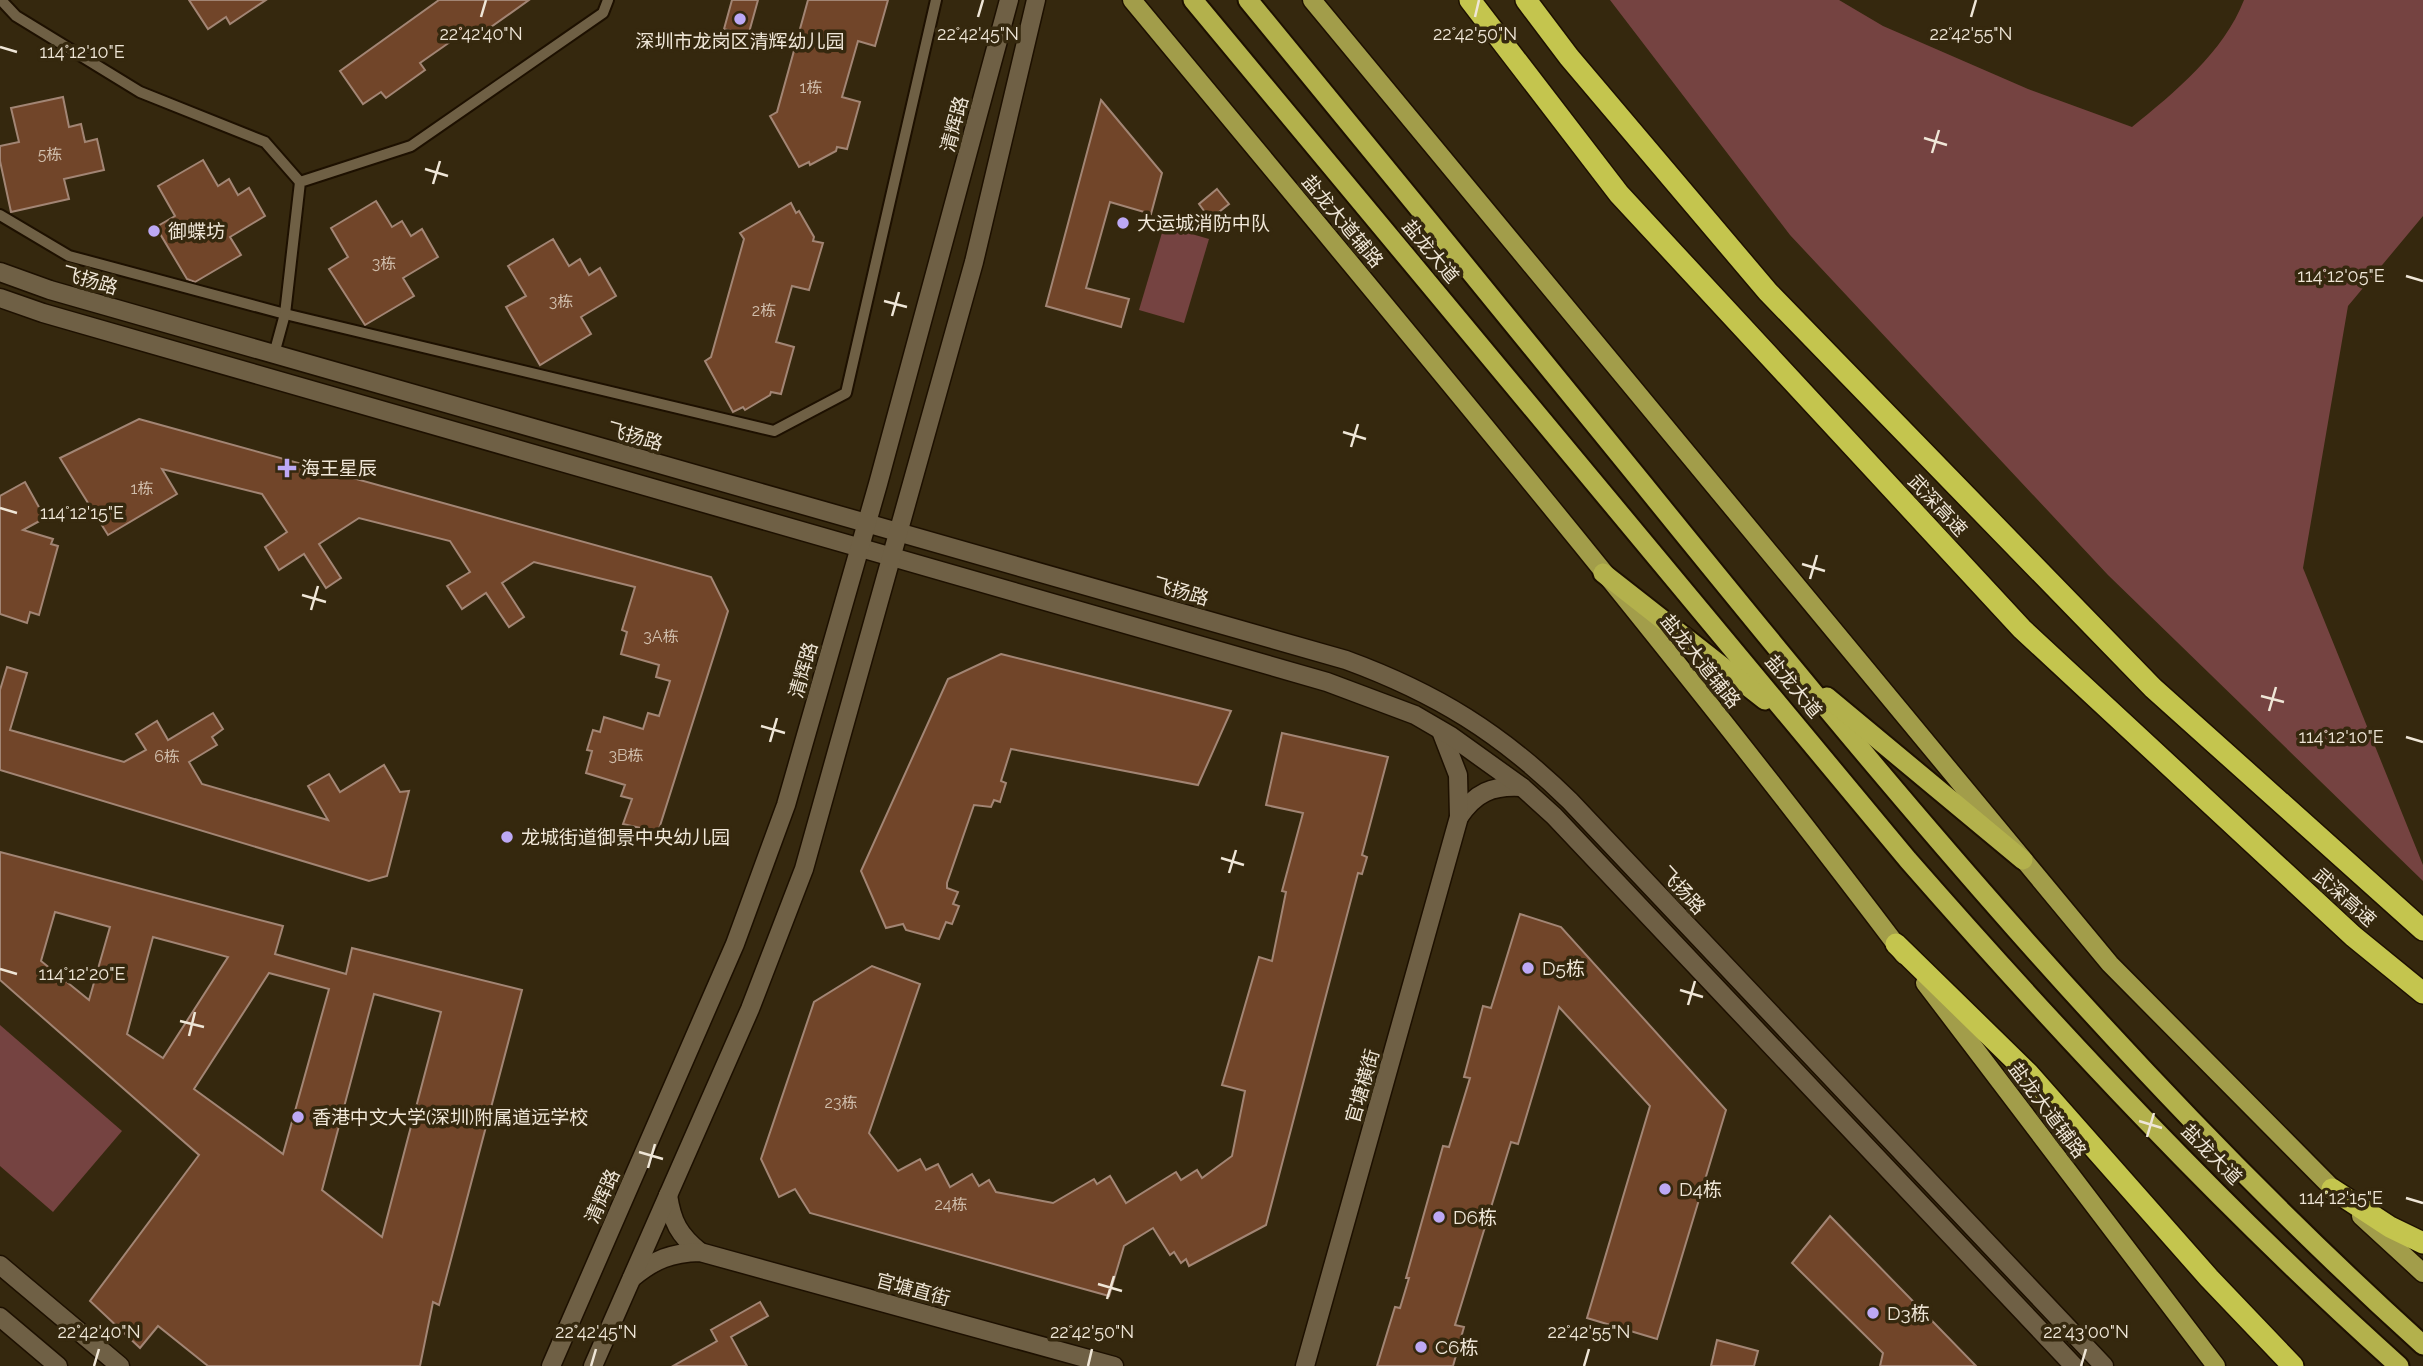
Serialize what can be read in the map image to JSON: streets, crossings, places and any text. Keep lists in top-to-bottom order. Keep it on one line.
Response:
{"streets":{"highway":["盐龙大道","武深高速"],"main road":["盐龙大道辅路"],"street":["清辉路","飞扬路","官塘横街","官塘直街"]},"crossings":[["清辉路","飞扬路"]],"places":{"other":["深圳市龙岗区清辉幼儿园","大运城消防中队","御蝶坊","龙城街道御景中央幼儿园","D5栋","香港中文大学(深圳)附属道远学校","D4栋","D6栋","D3栋","C6栋"],"health":["海王星辰"]},"house_numbers":["1栋","5栋","3栋","3栋","2栋","1栋","3A栋","3B栋","6栋","23栋","24栋"],"coordinates":["22°42'40\"N","22°42'45\"N","22°42'50\"N","22°42'55\"N","114°12'10\"E","114°12'05\"E","114°12'15\"E","114°12'20\"E","22°43'00\"N"]}
